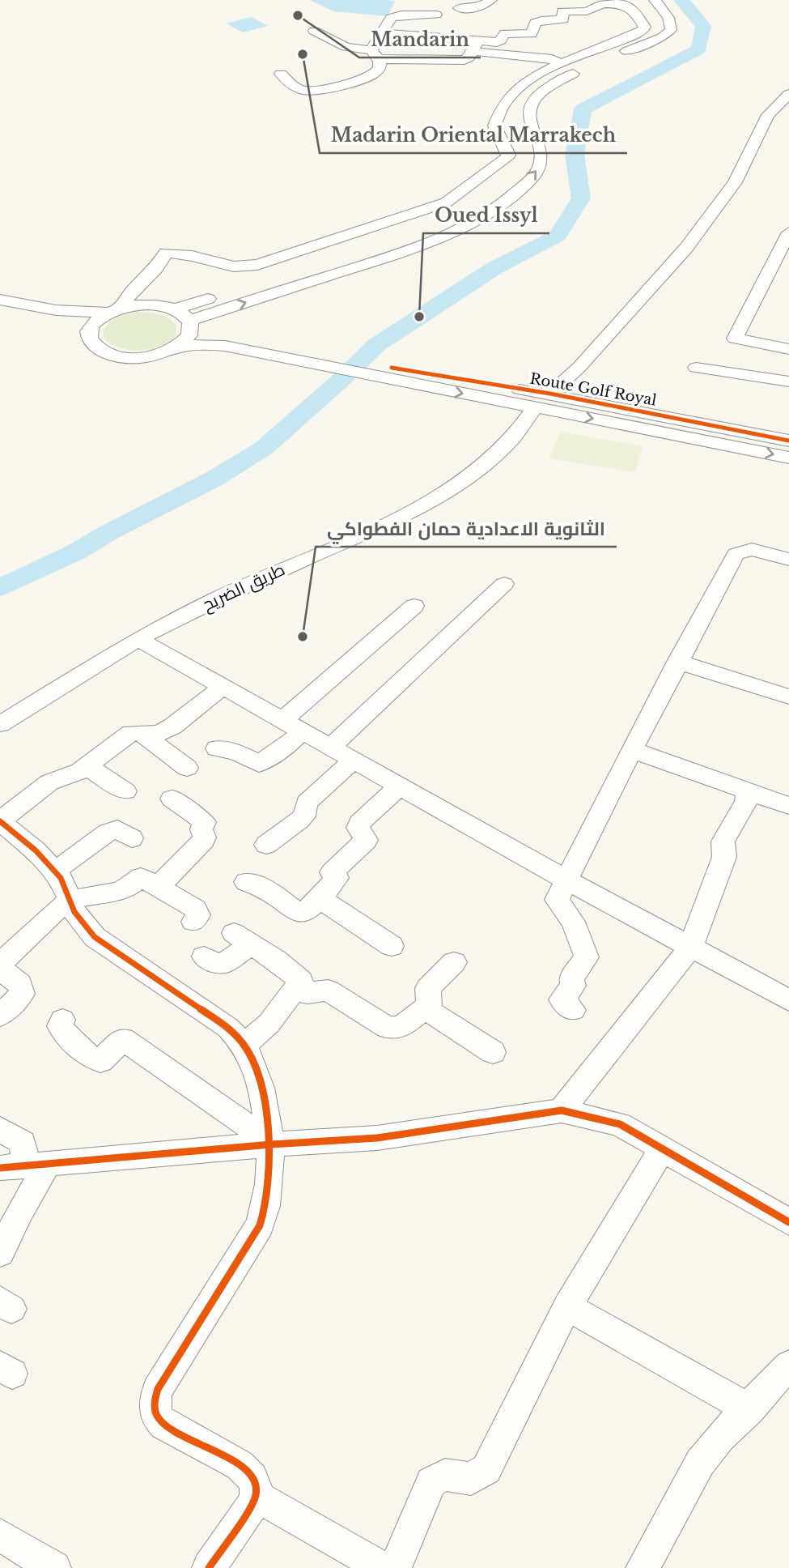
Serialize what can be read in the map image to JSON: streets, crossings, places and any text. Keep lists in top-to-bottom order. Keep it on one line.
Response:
{"streets":{"street":["Route Golf Royal","طريق الضريح"]},"crossings":[["Route Golf Royal","طريق الضريح"]],"places":["Mandarin","Madarin Oriental Marrakech","Oued Issyl","الثانوية الاعدادية حمان الفطواكي"]}
